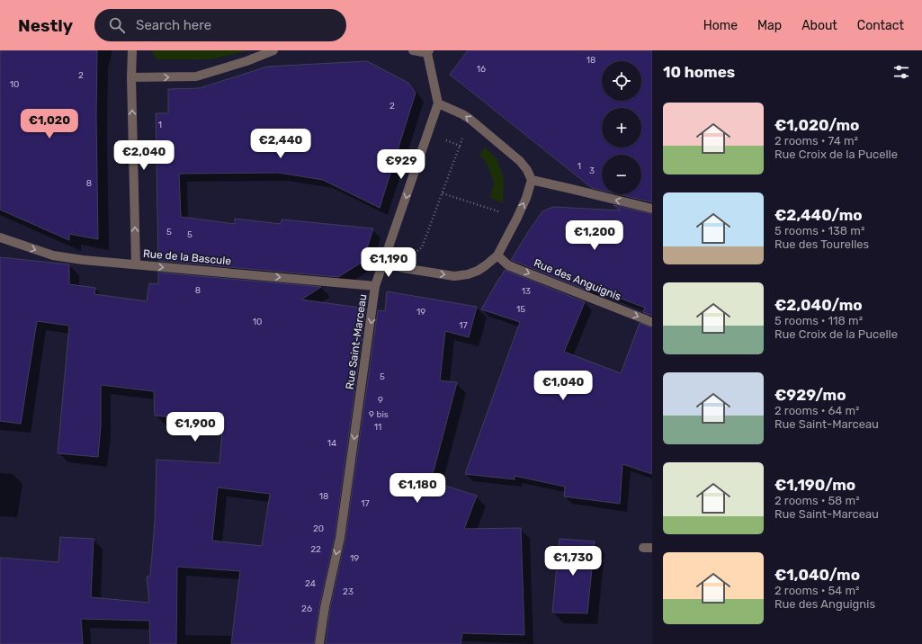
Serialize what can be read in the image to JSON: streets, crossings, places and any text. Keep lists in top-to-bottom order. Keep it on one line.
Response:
{"streets":{"street":["Rue de la Bascule","Rue des Anguignis","Rue Saint-Marceau"]},"crossings":[["Rue de la Bascule","Rue Saint-Marceau"]],"one_way":["Rue de la Bascule","Rue des Anguignis","Rue Saint-Marceau"],"house_numbers":["18","16","2","10","2","1","1","3","8","5","5","8","13","15","19","10","17","5","9","9 bis","11","14","18","17","20","22","19","24","23","26"],"page":{"header":"Nestly","search":"Search here","nav":["Home","Map","About","Contact"],"heading":"10 homes","map_buttons":["+","−"],"list":[{"name":"€1,020/mo","note":"2 rooms · 74 m² · Rue Croix de la Pucelle"},{"name":"€2,440/mo","note":"5 rooms · 138 m² · Rue des Tourelles"},{"name":"€2,040/mo","note":"5 rooms · 118 m² · Rue Croix de la Pucelle"},{"name":"€929/mo","note":"2 rooms · 64 m² · Rue Saint-Marceau"},{"name":"€1,190/mo","note":"2 rooms · 58 m² · Rue Saint-Marceau"},{"name":"€1,040/mo","note":"2 rooms · 54 m² · Rue des Anguignis"}],"price":["€1,020","€2,440","€2,040","€929","€1,200","€1,190","€1,040","€1,900","€1,180","€1,730"]}}
